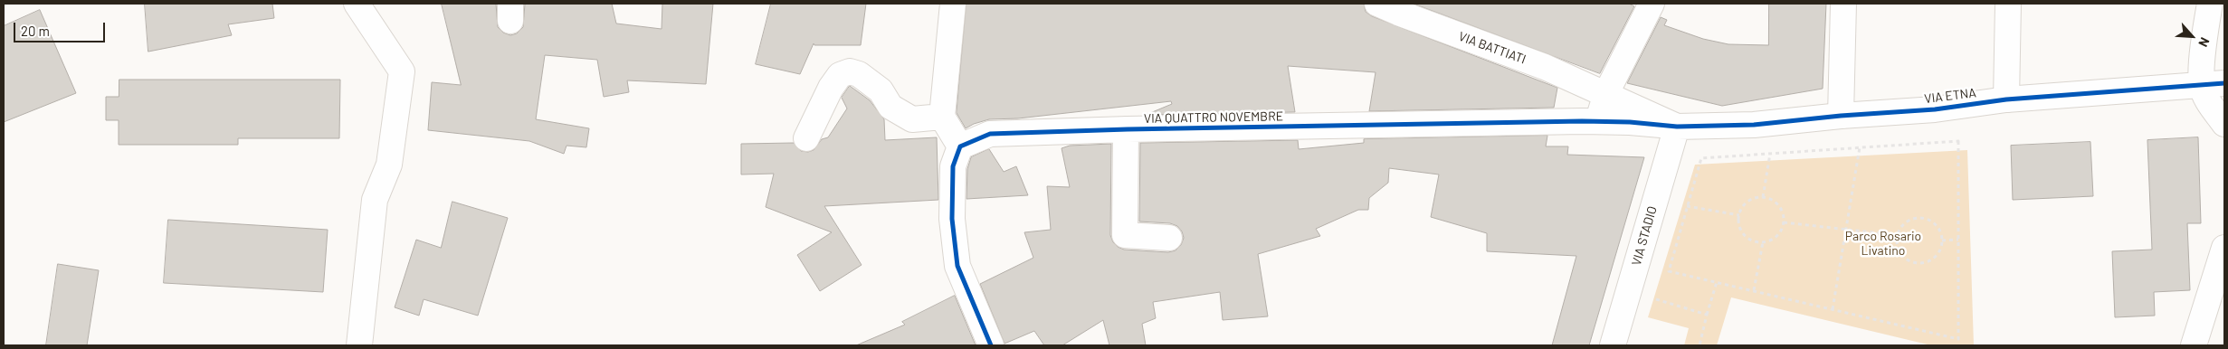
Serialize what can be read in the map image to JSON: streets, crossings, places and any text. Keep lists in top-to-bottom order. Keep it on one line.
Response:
{"streets":{"street":["VIA BATTIATI","VIA ETNA","VIA QUATTRO NOVEMBRE","VIA STADIO"]},"crossings":[["VIA BATTIATI","VIA ETNA"],["VIA BATTIATI","VIA QUATTRO NOVEMBRE"],["VIA BATTIATI","VIA STADIO"],["VIA ETNA","VIA QUATTRO NOVEMBRE"],["VIA ETNA","VIA STADIO"],["VIA QUATTRO NOVEMBRE","VIA STADIO"]],"parks":["Parco Rosario Livatino"],"scale_bar":"20 m","north":"bottom right"}
